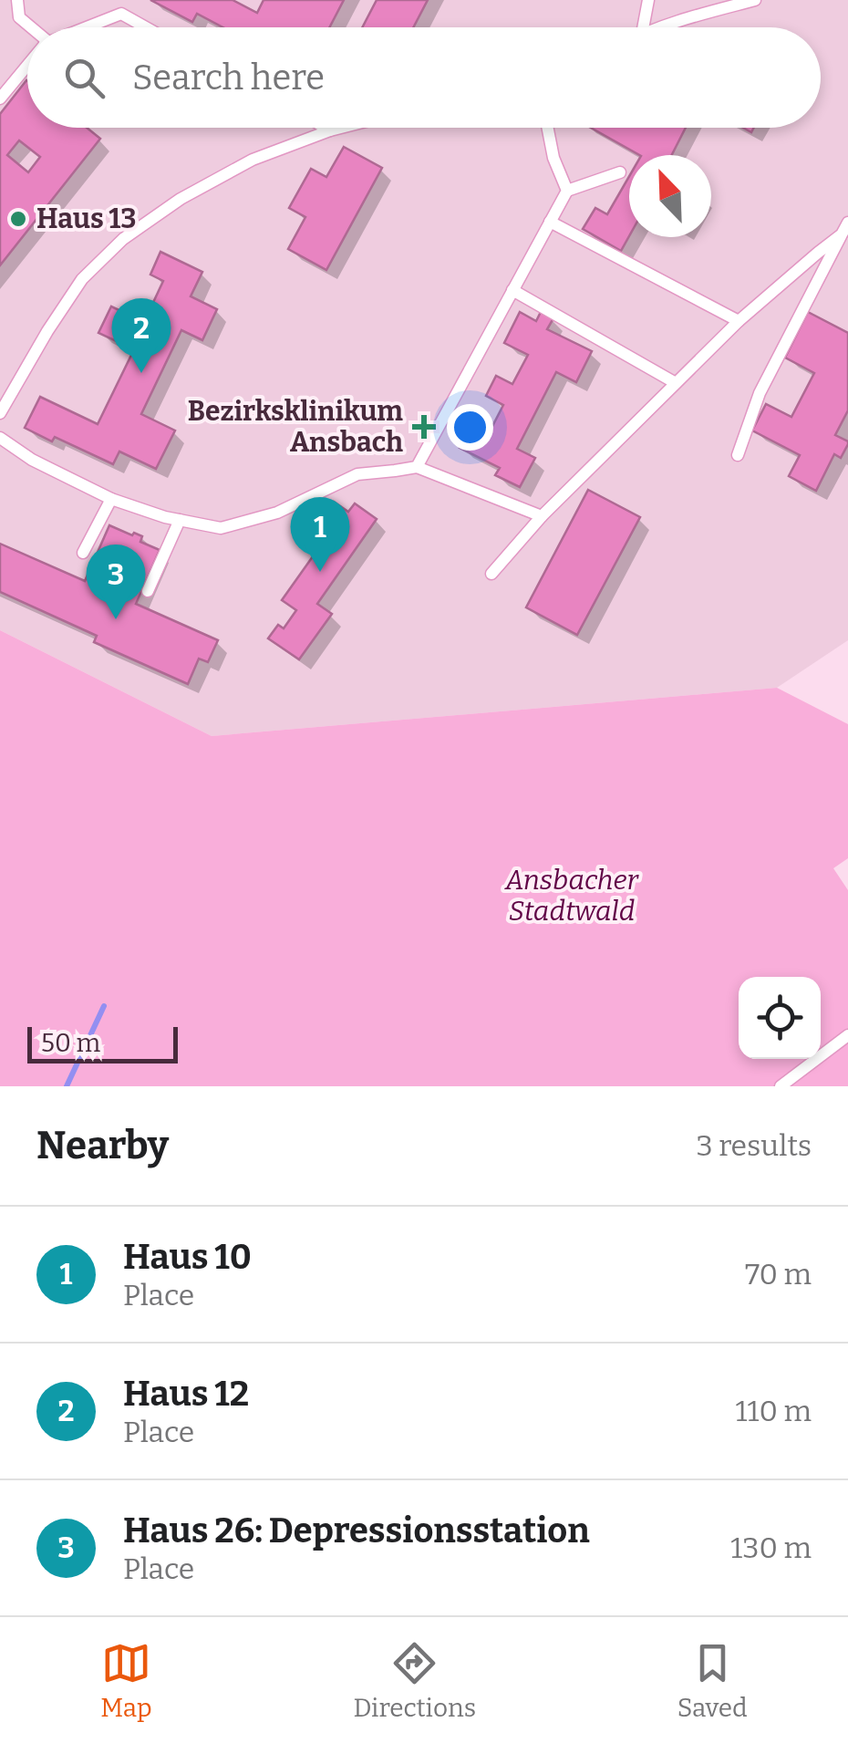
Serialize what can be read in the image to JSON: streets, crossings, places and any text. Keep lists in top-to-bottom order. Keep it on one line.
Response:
{"parks":["Ansbacher Stadtwald"],"places":{"other":["Haus 13"],"health":["Bezirksklinikum Ansbach"]},"scale_bar":"50 m","north":"top left","page":{"search":"Search here","pins":["2","1","3"],"scale":"50 m","heading":["Nearby","3 results"],"list":[{"mark":"1","name":"Haus 10","note":"Place","value":"70 m"},{"mark":"2","name":"Haus 12","note":"Place","value":"110 m"},{"mark":"3","name":"Haus 26: Depressionsstation","note":"Place","value":"130 m"}],"nav":["Map","Directions","Saved"]}}
